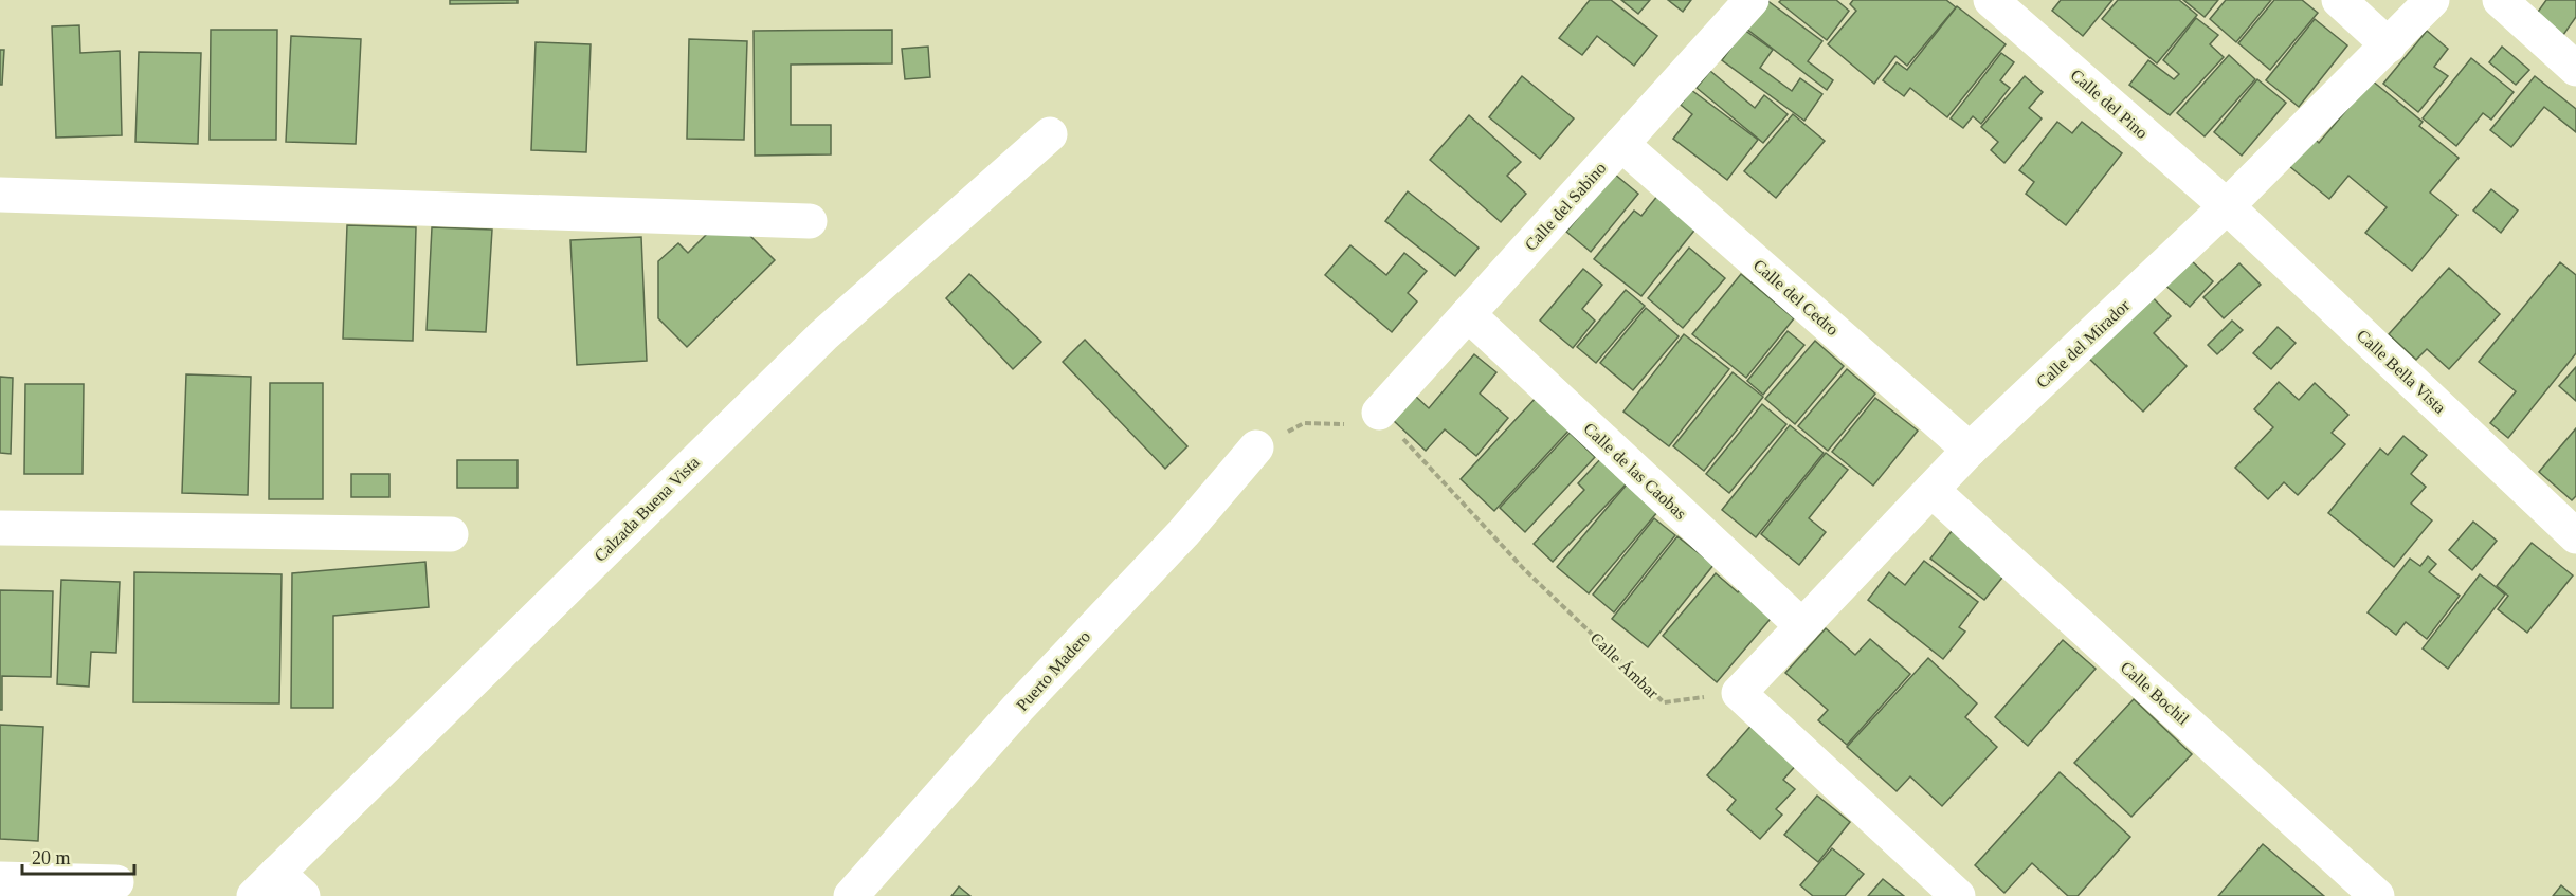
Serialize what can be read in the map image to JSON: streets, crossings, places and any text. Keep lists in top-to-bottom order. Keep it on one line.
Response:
{"streets":{"street":["Calle del Pino","Calle del Sabino","Calle del Cedro","Calle del Mirador","Calle Bella Vista","Calle de las Caobas","Calzada Buena Vista","Puerto Madero","Calle Bochil"],"path":["Calle Ámbar"]},"crossings":[["Calle del Pino","Calle del Mirador"],["Calle del Pino","Calle Bella Vista"],["Calle del Sabino","Calle del Cedro"],["Calle del Sabino","Calle de las Caobas"],["Calle del Sabino","Calle Ámbar"],["Calle del Cedro","Calle del Mirador"],["Calle del Mirador","Calle Bella Vista"],["Calle del Mirador","Calle de las Caobas"],["Calle del Mirador","Calle Ámbar"],["Calle del Mirador","Calle Bochil"]],"scale_bar":"20 m"}
